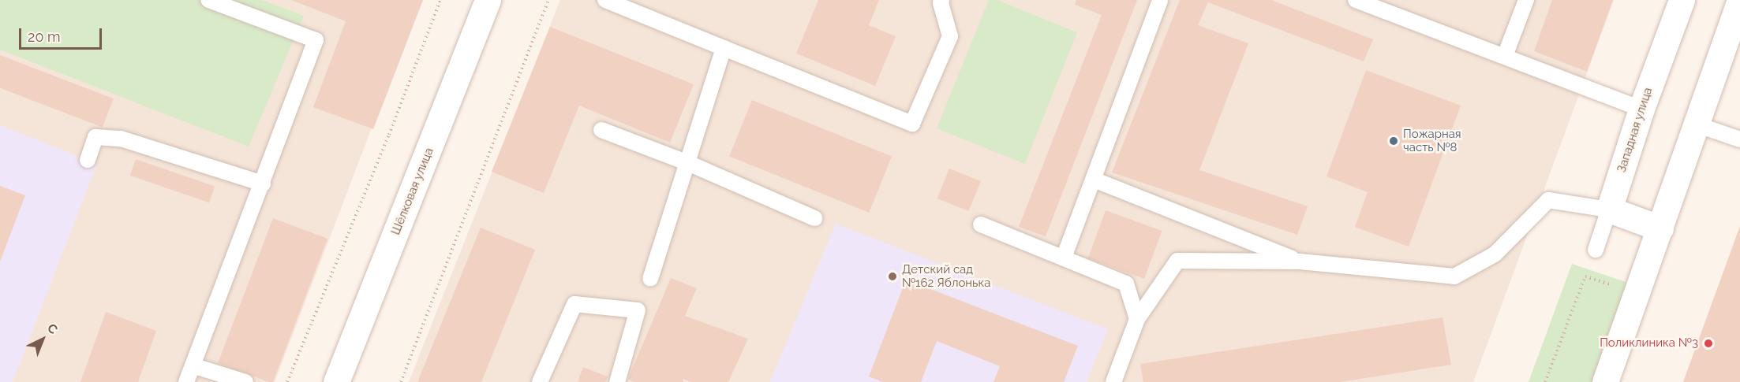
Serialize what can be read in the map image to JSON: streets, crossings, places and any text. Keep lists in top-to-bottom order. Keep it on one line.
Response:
{"streets":{"street":["Западная улица","Шёлковая улица"]},"places":["Пожарная часть №8","Детский сад №162 Яблонька","Поликлиника №3"],"scale_bar":"20 m","north":"top right"}
